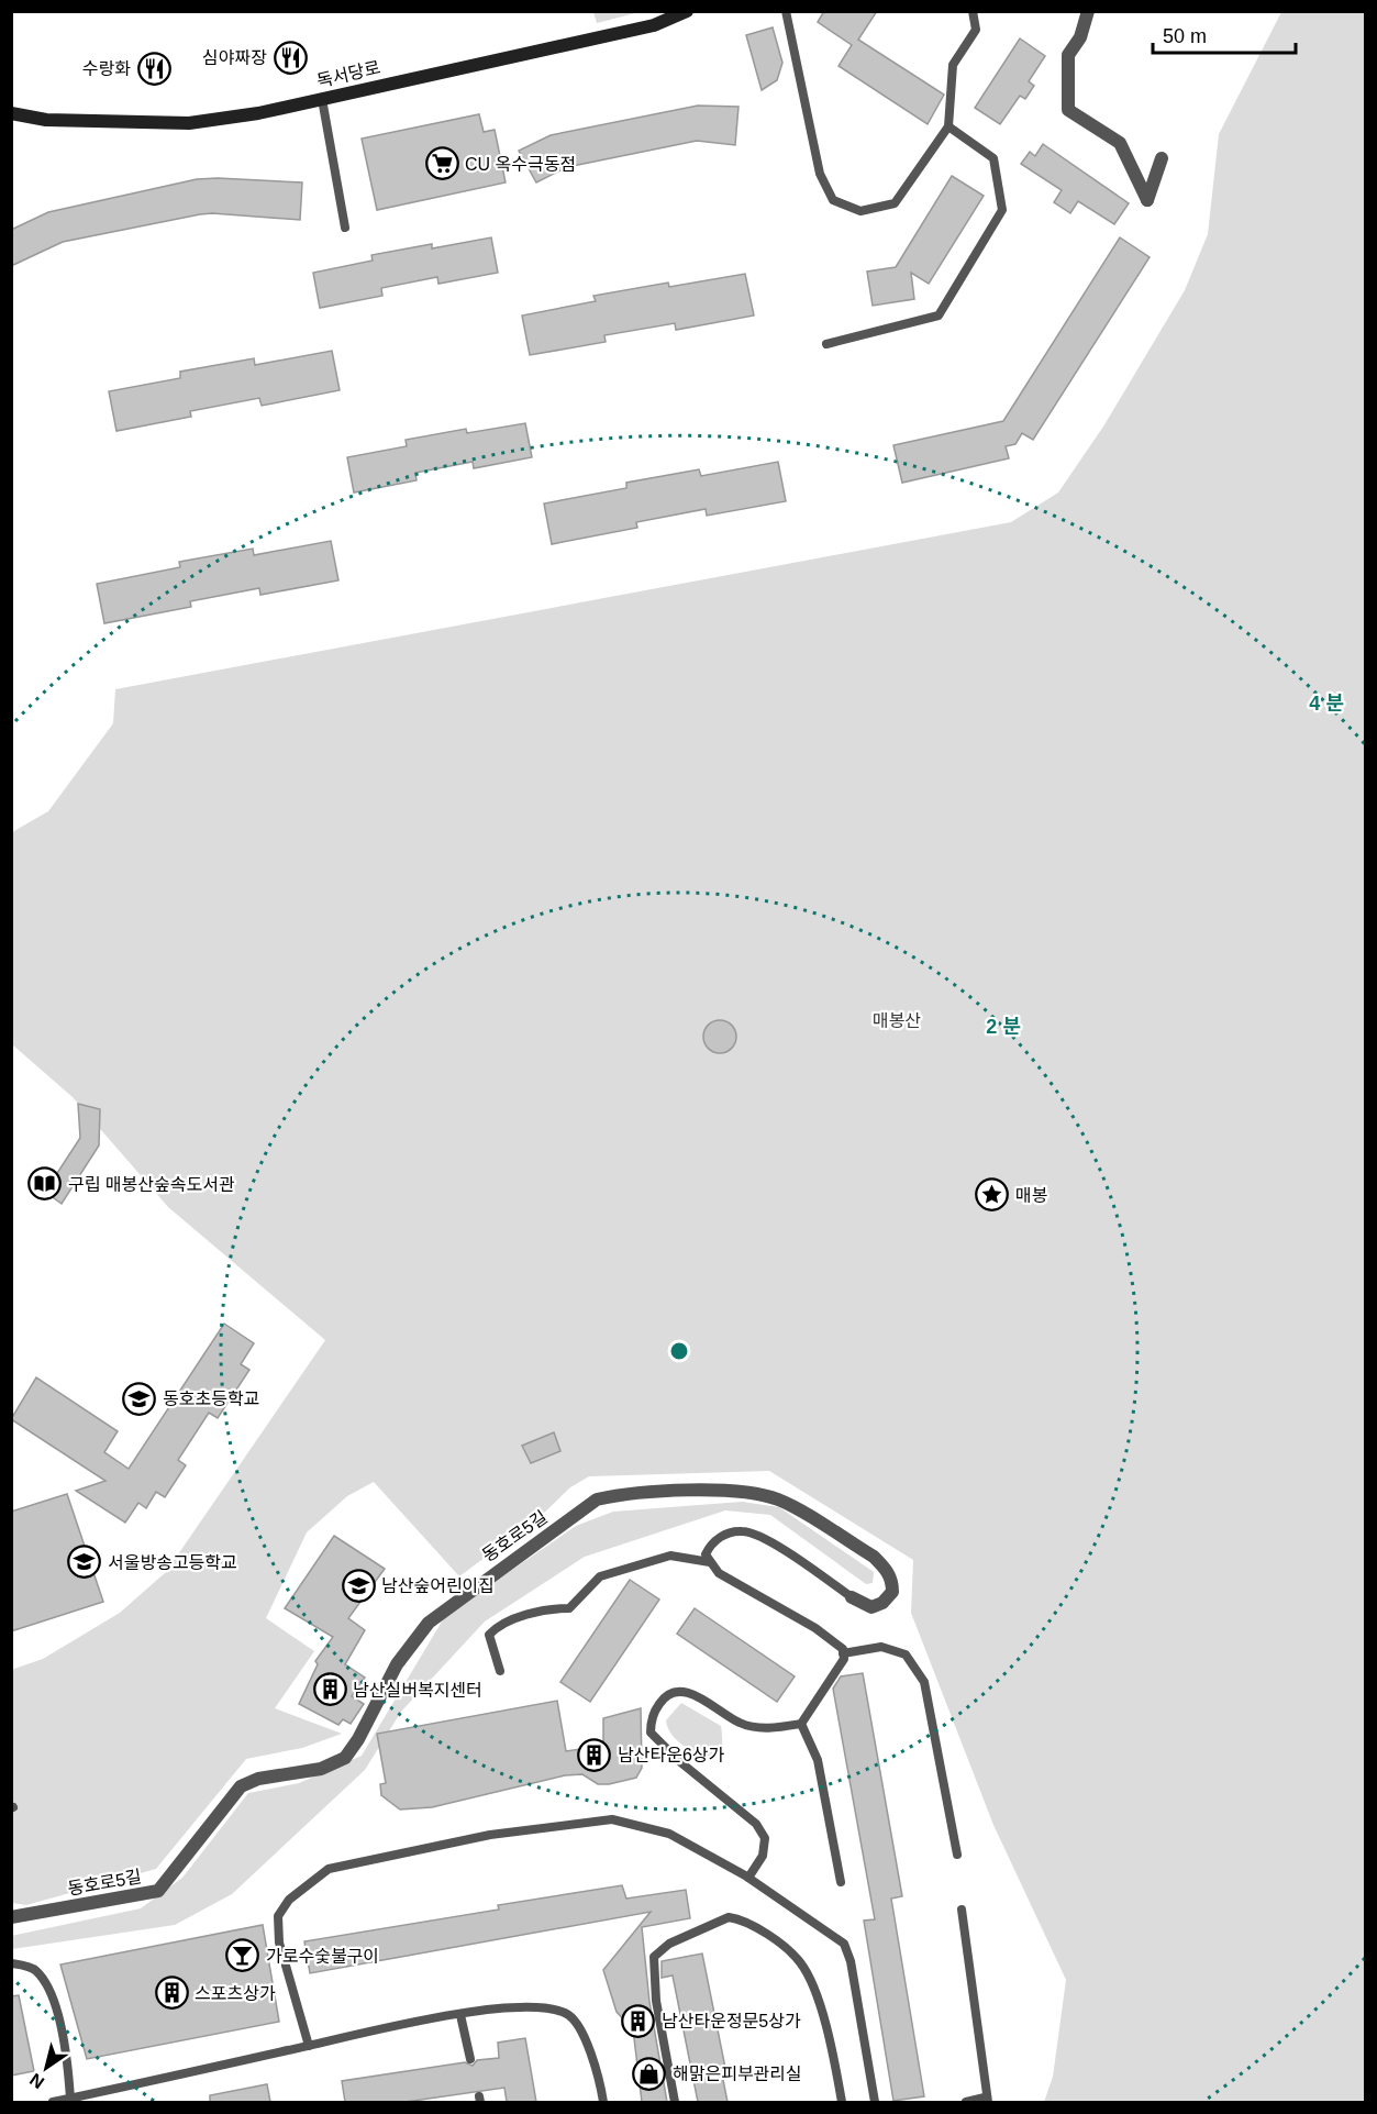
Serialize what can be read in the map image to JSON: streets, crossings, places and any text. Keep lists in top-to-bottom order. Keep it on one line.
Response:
{"streets":{"main road":["독서당로"],"street":["동호로5길"]},"parks":["매봉산"],"places":{"restaurant":["심야짜장","수랑화"],"supermarket":["CU 옥수극동점"],"library":["구립 매봉산숲속도서관"],"place":["매봉"],"school or university":["동호초등학교","서울방송고등학교","남산숲어린이집"],"building":["남산실버복지센터","남산타운6상가","스포츠상가","남산타운정문5상가"],"bar":["가로수숯불구이"],"shop":["해맑은피부관리실"]},"scale_bar":"50 m","north":"bottom left","rings":["4 분","2 분"]}
